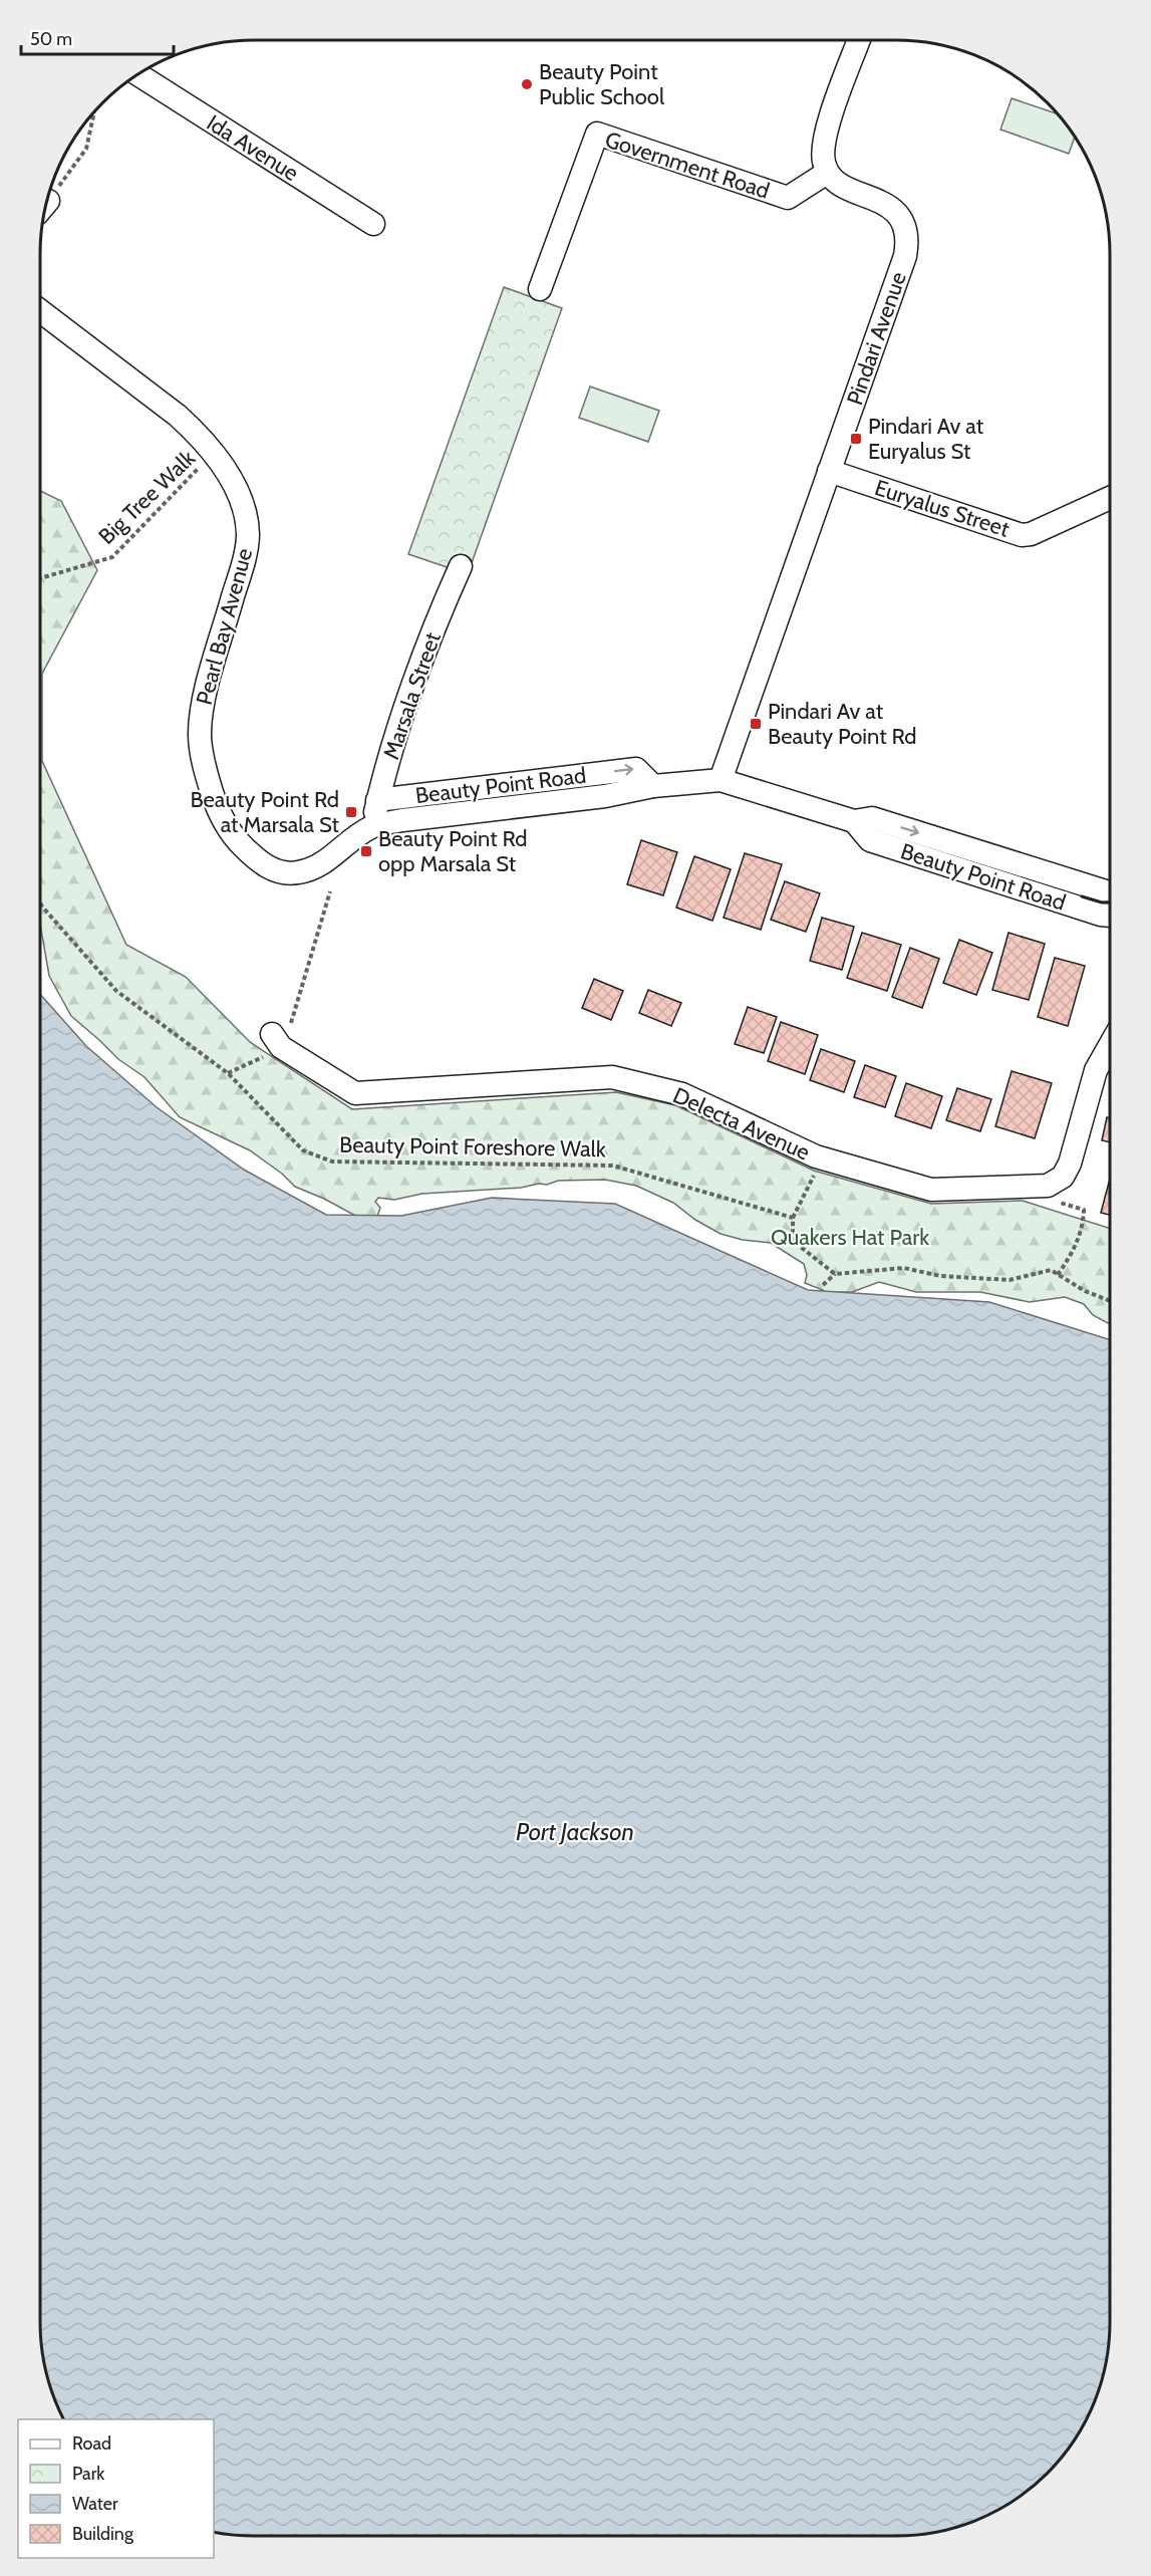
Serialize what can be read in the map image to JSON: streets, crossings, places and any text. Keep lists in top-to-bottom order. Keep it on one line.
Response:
{"streets":{"street":["Ida Avenue","Government Road","Pindari Avenue","Euryalus Street","Pearl Bay Avenue","Marsala Street","Beauty Point Road","Delecta Avenue"],"path":["Big Tree Walk","Beauty Point Foreshore Walk"]},"crossings":[["Government Road","Pindari Avenue"],["Pindari Avenue","Euryalus Street"],["Pindari Avenue","Beauty Point Road"],["Big Tree Walk","Pearl Bay Avenue"],["Pearl Bay Avenue","Marsala Street"],["Pearl Bay Avenue","Beauty Point Road"],["Marsala Street","Beauty Point Road"]],"water":["Port Jackson"],"parks":["Quakers Hat Park"],"places":{"other":["Beauty Point Public School"],"transit":["Pindari Av at Euryalus St","Pindari Av at Beauty Point Rd","Beauty Point Rd at Marsala St","Beauty Point Rd opp Marsala St"]},"legend":["Road","Park","Water","Building"],"scale_bar":"50 m"}
